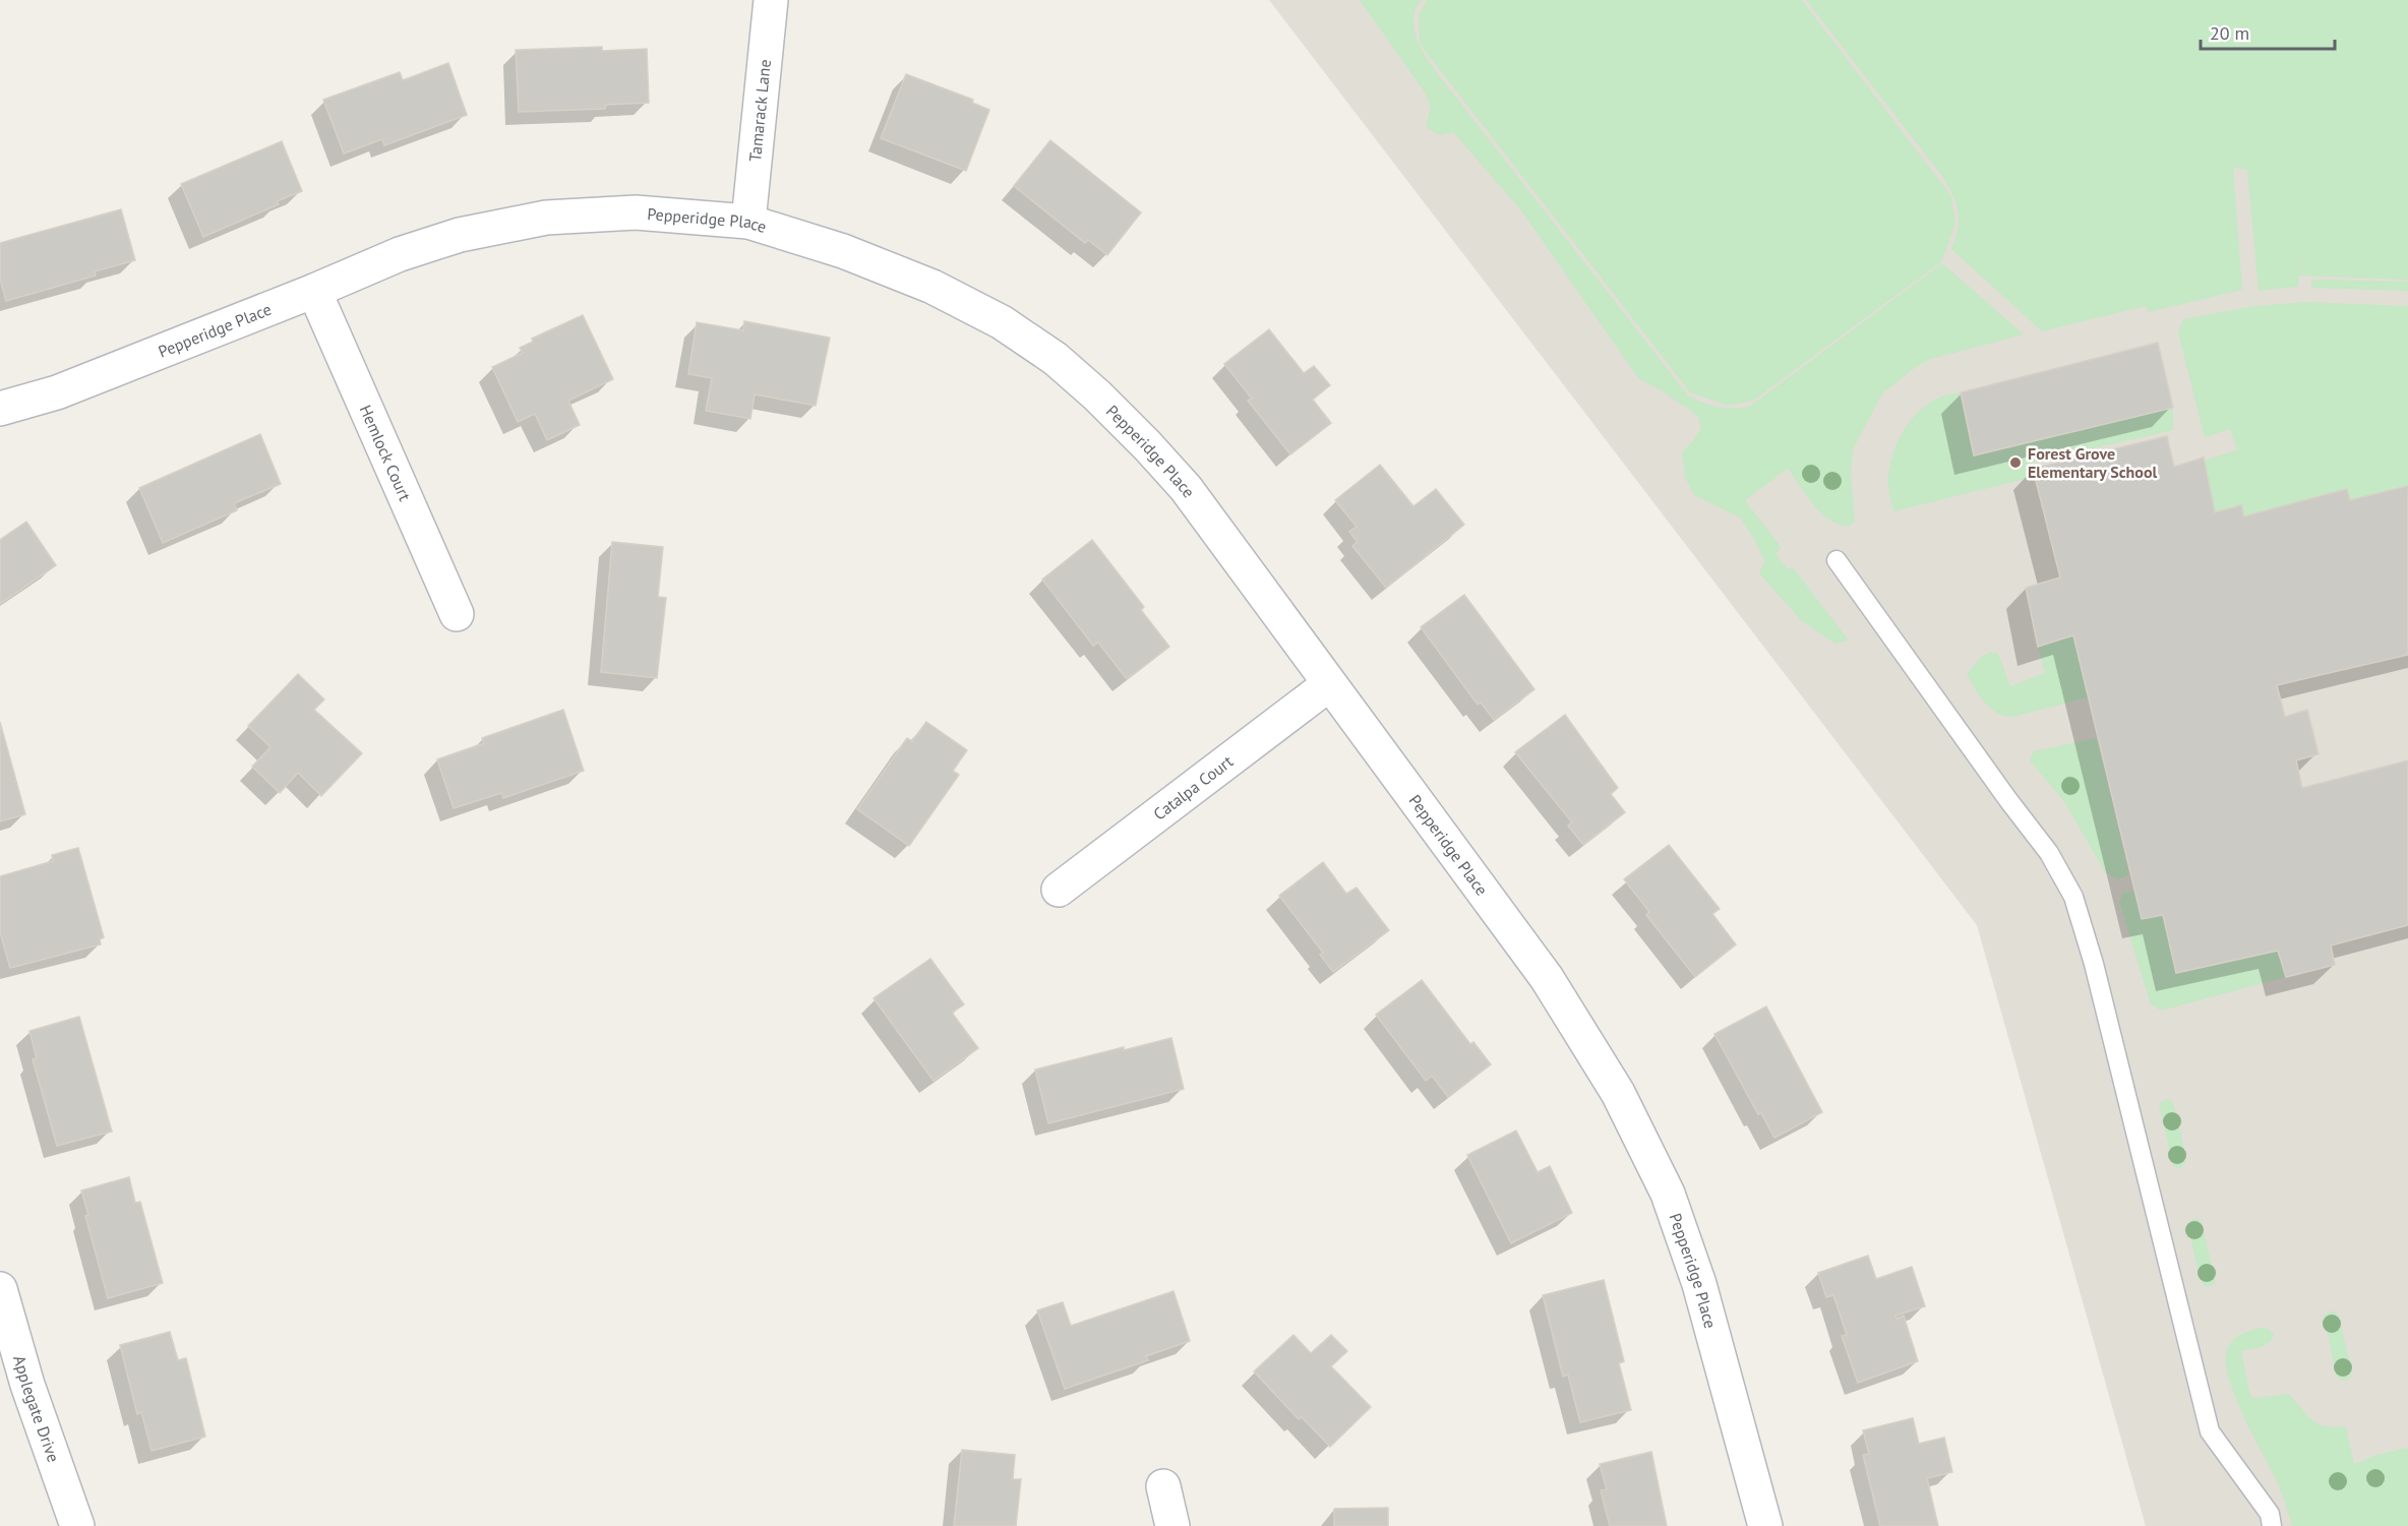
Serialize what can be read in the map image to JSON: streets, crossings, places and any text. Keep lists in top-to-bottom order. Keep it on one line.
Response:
{"streets":{"street":["Tamarack Lane","Pepperidge Place","Hemlock Court","Catalpa Court","Applegate Drive"]},"crossings":[["Tamarack Lane","Pepperidge Place"],["Pepperidge Place","Hemlock Court"],["Pepperidge Place","Catalpa Court"]],"places":["Forest Grove Elementary School"],"scale_bar":"20 m"}
